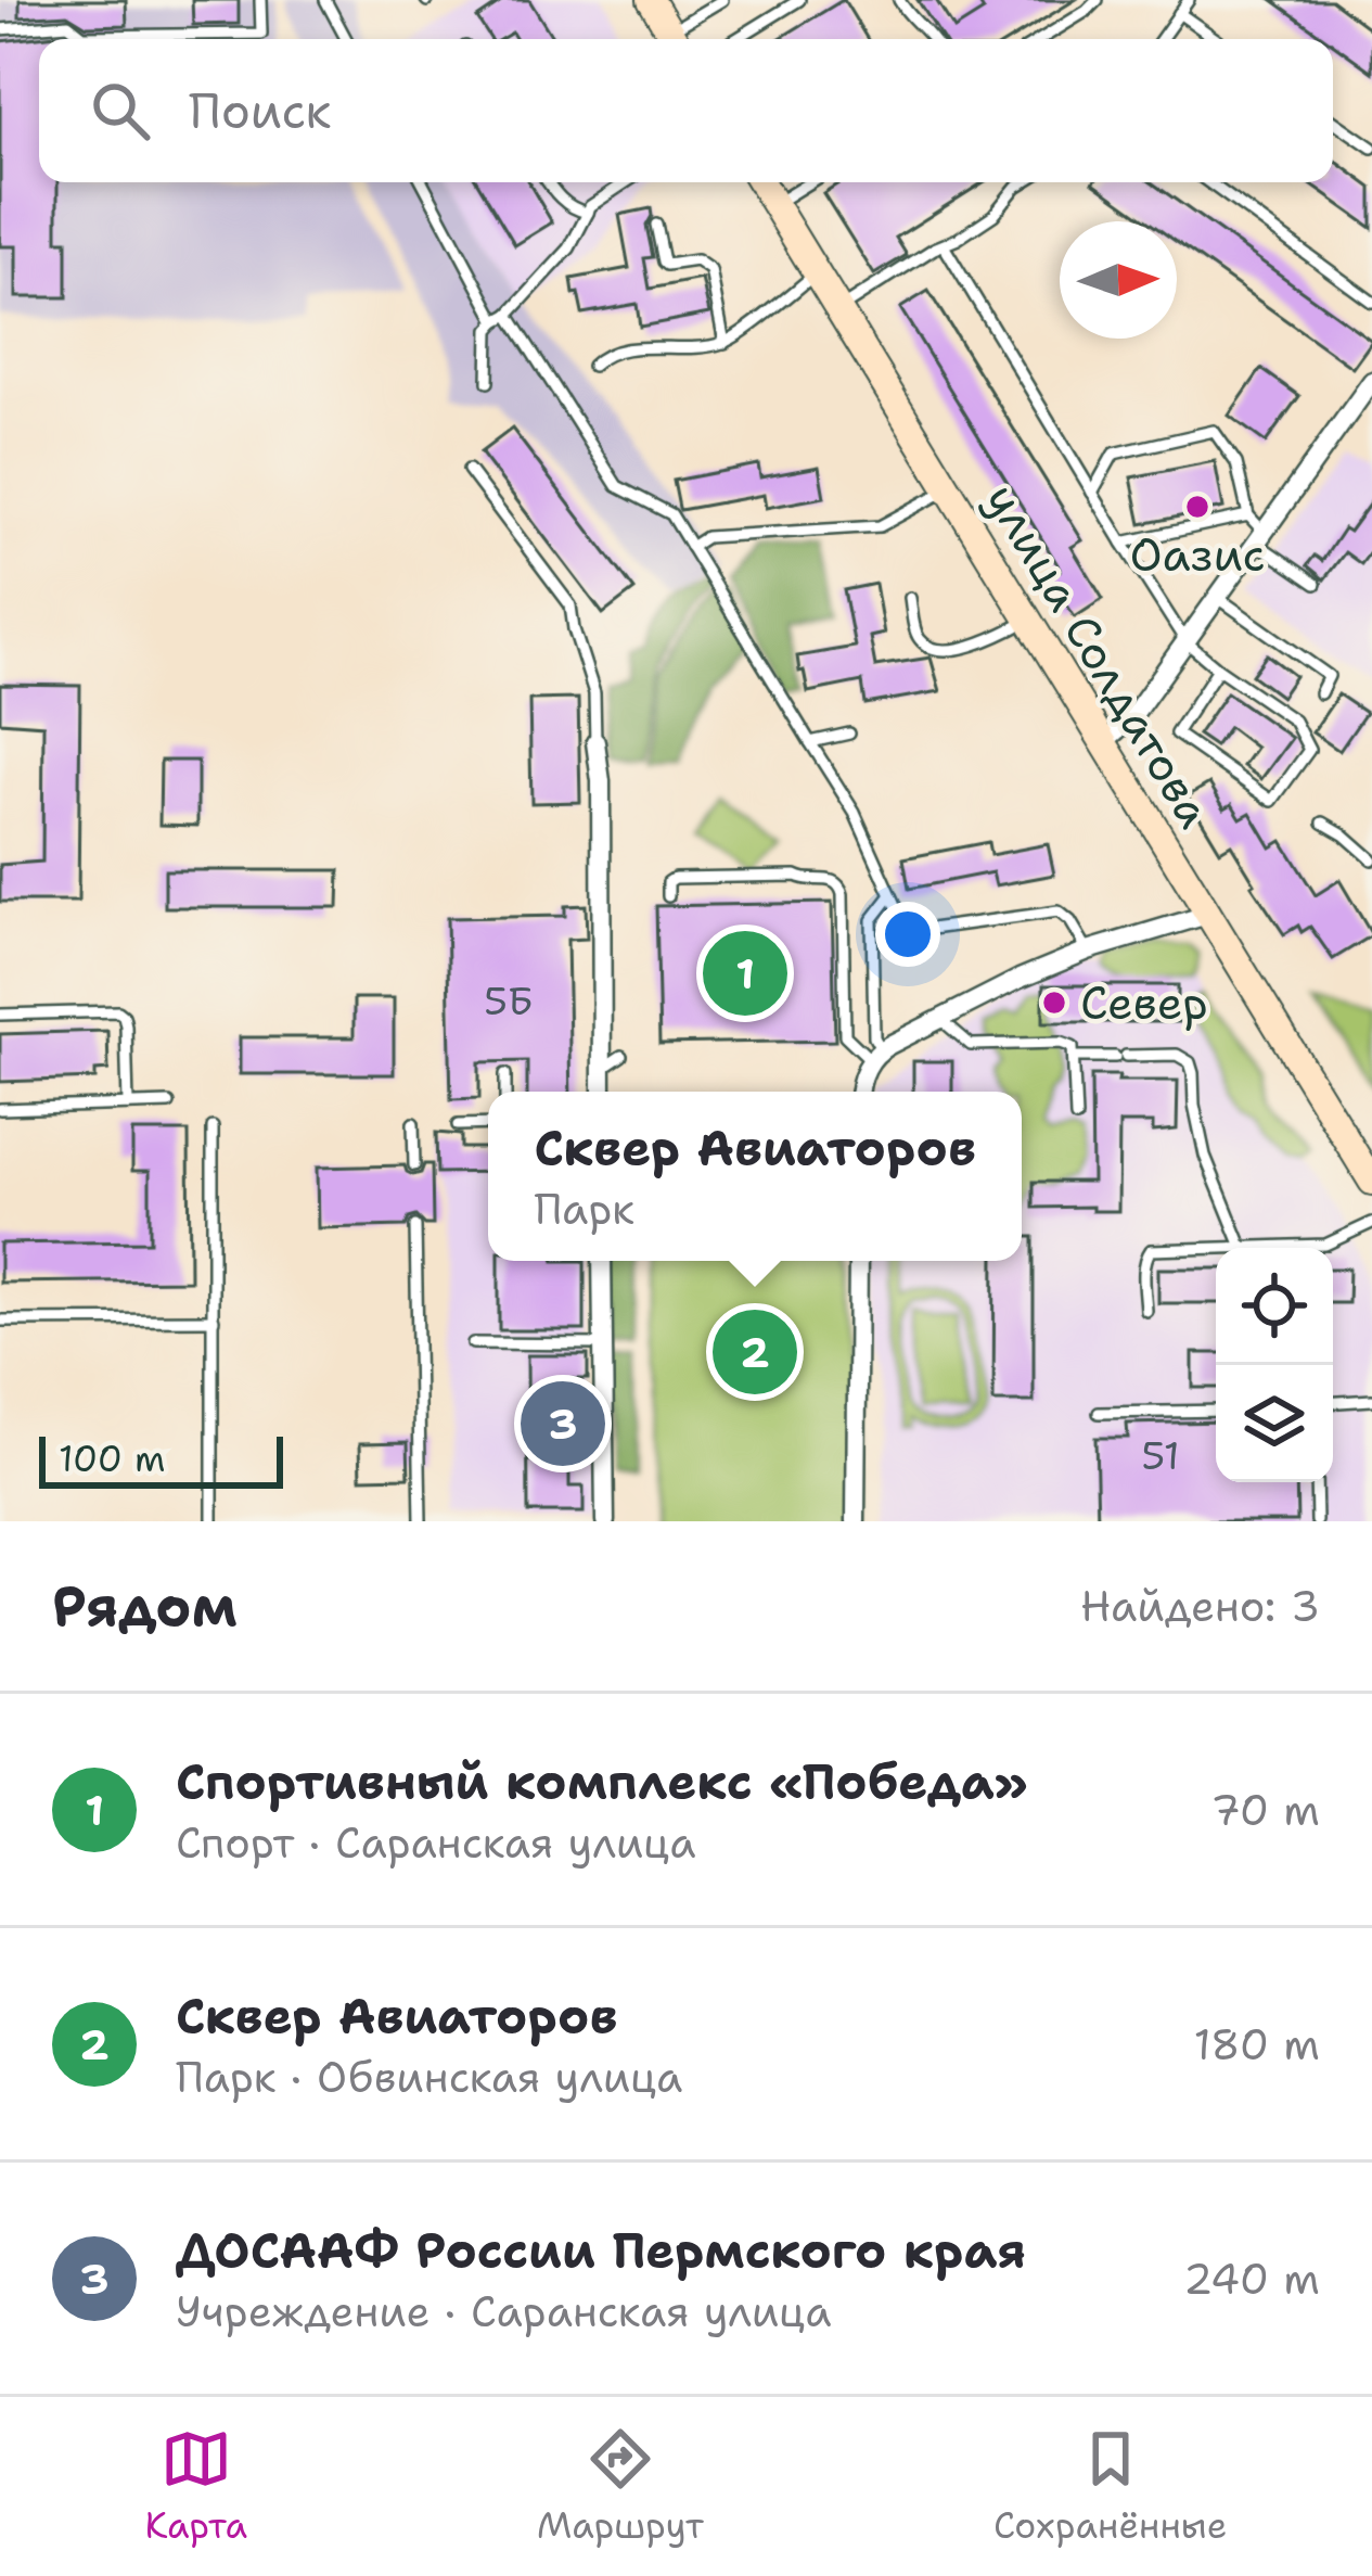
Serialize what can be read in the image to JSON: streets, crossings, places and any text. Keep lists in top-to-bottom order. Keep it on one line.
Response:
{"streets":{"main road":["улица Солдатова"]},"places":["Оазис","Север"],"house_numbers":["5Б","51"],"scale_bar":"100 m","north":"right","page":{"search":"Поиск","pins":["1","2","3"],"popup":["Сквер Авиаторов","Парк"],"scale":"100 m","heading":["Рядом","Найдено: 3"],"list":[{"mark":"1","name":"Спортивный комплекс «Победа»","note":"Спорт · Саранская улица","value":"70 m"},{"mark":"2","name":"Сквер Авиаторов","note":"Парк · Обвинская улица","value":"180 m"},{"mark":"3","name":"ДОСААФ России Пермского края","note":"Учреждение · Саранская улица","value":"240 m"}],"nav":["Карта","Маршрут","Сохранённые"]}}
